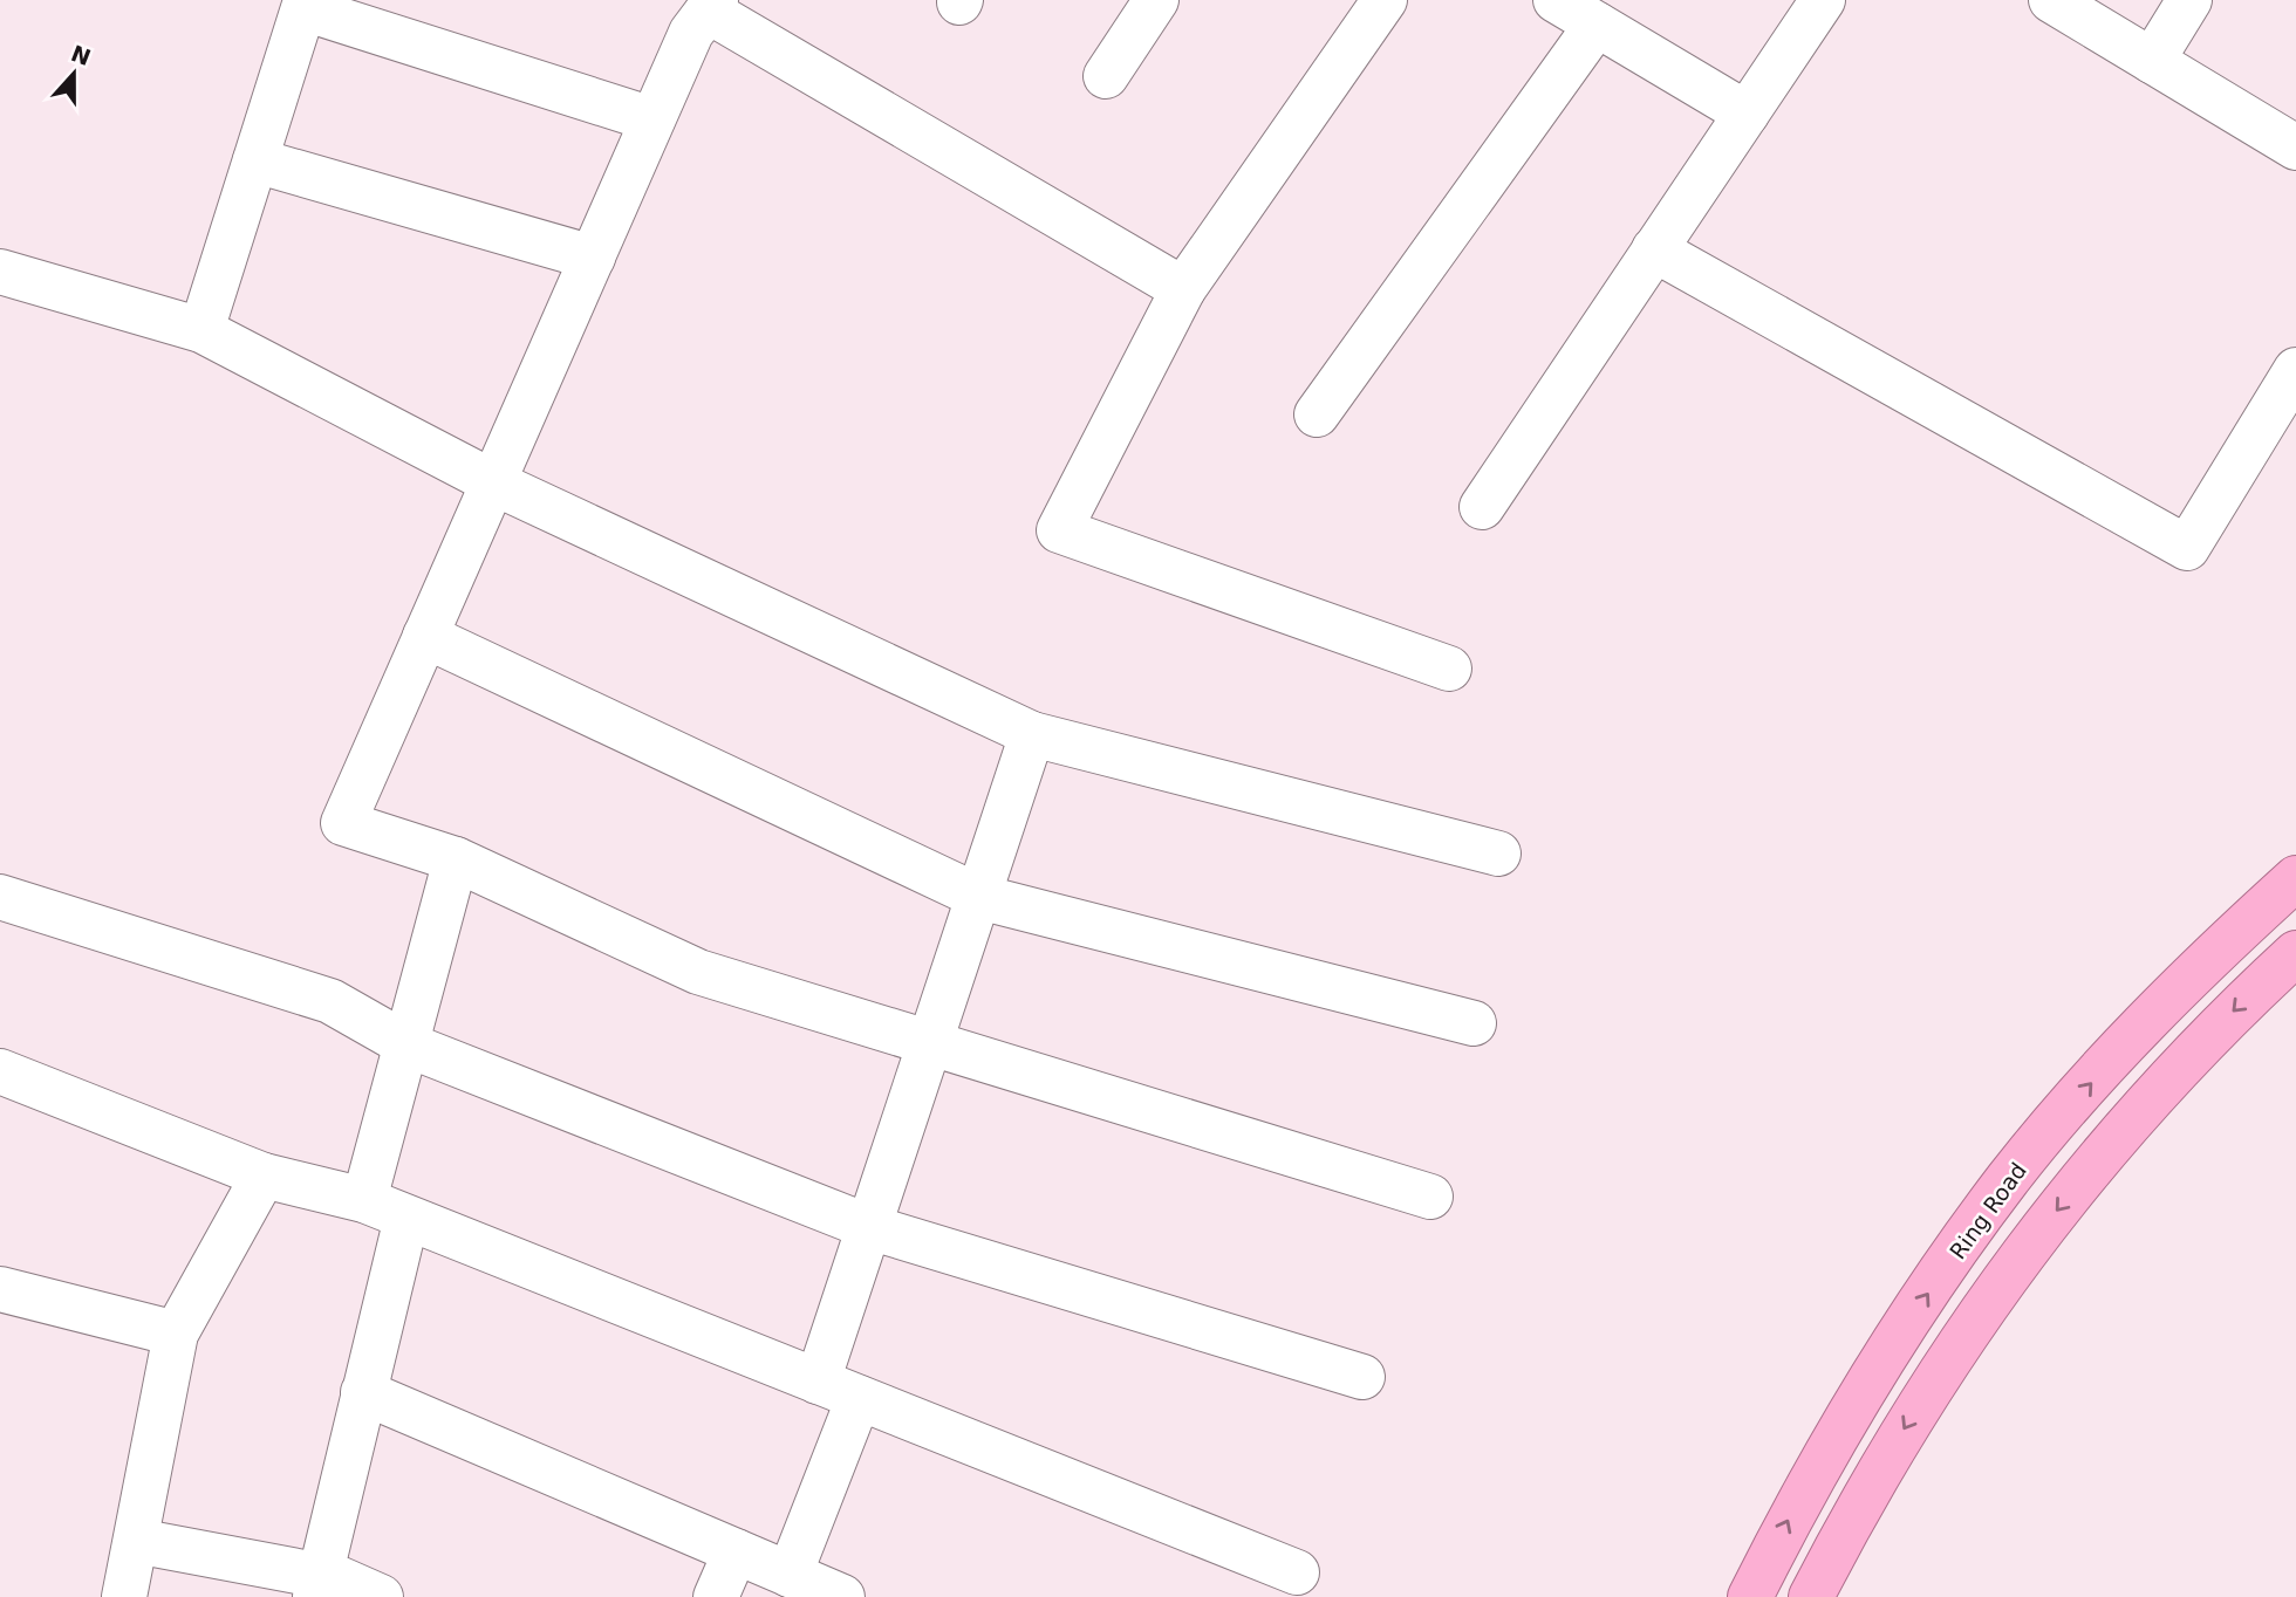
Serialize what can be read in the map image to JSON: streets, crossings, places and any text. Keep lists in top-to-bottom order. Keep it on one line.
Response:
{"streets":{"highway":["Ring Road"]},"north":"top"}
